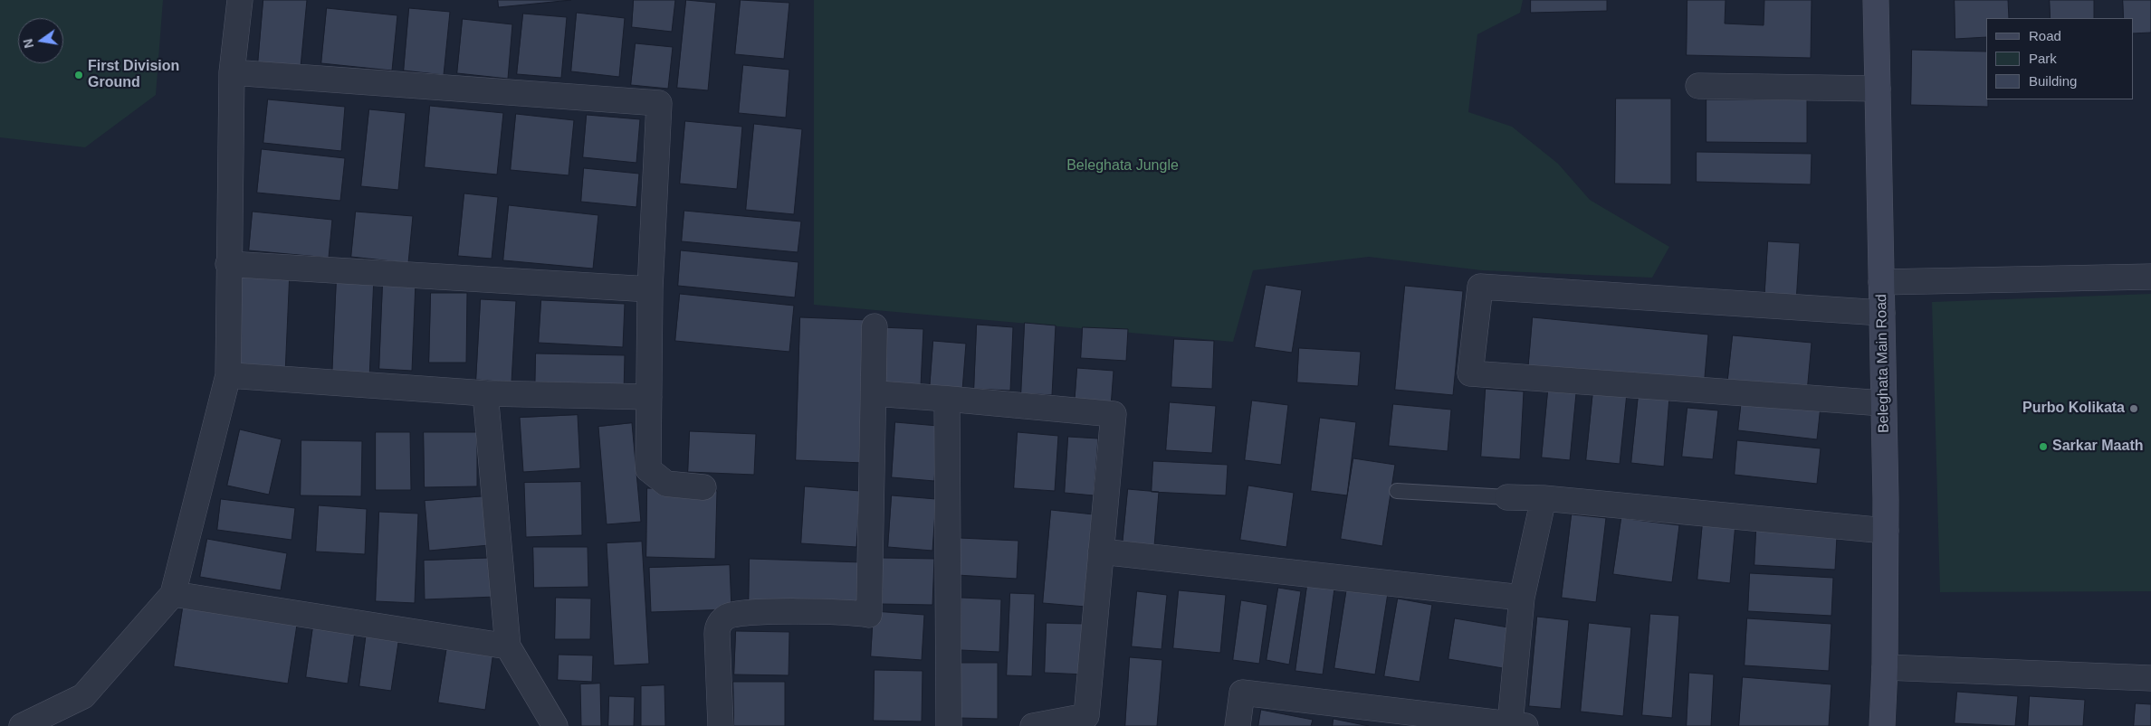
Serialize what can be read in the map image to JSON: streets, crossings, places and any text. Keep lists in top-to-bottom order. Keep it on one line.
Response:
{"streets":{"main road":["Beleghata Main Road"]},"parks":["Beleghata Jungle"],"places":["First Division Ground","Purbo Kolikata","Sarkar Maath"],"legend":["Road","Park","Building"],"north":"left"}
